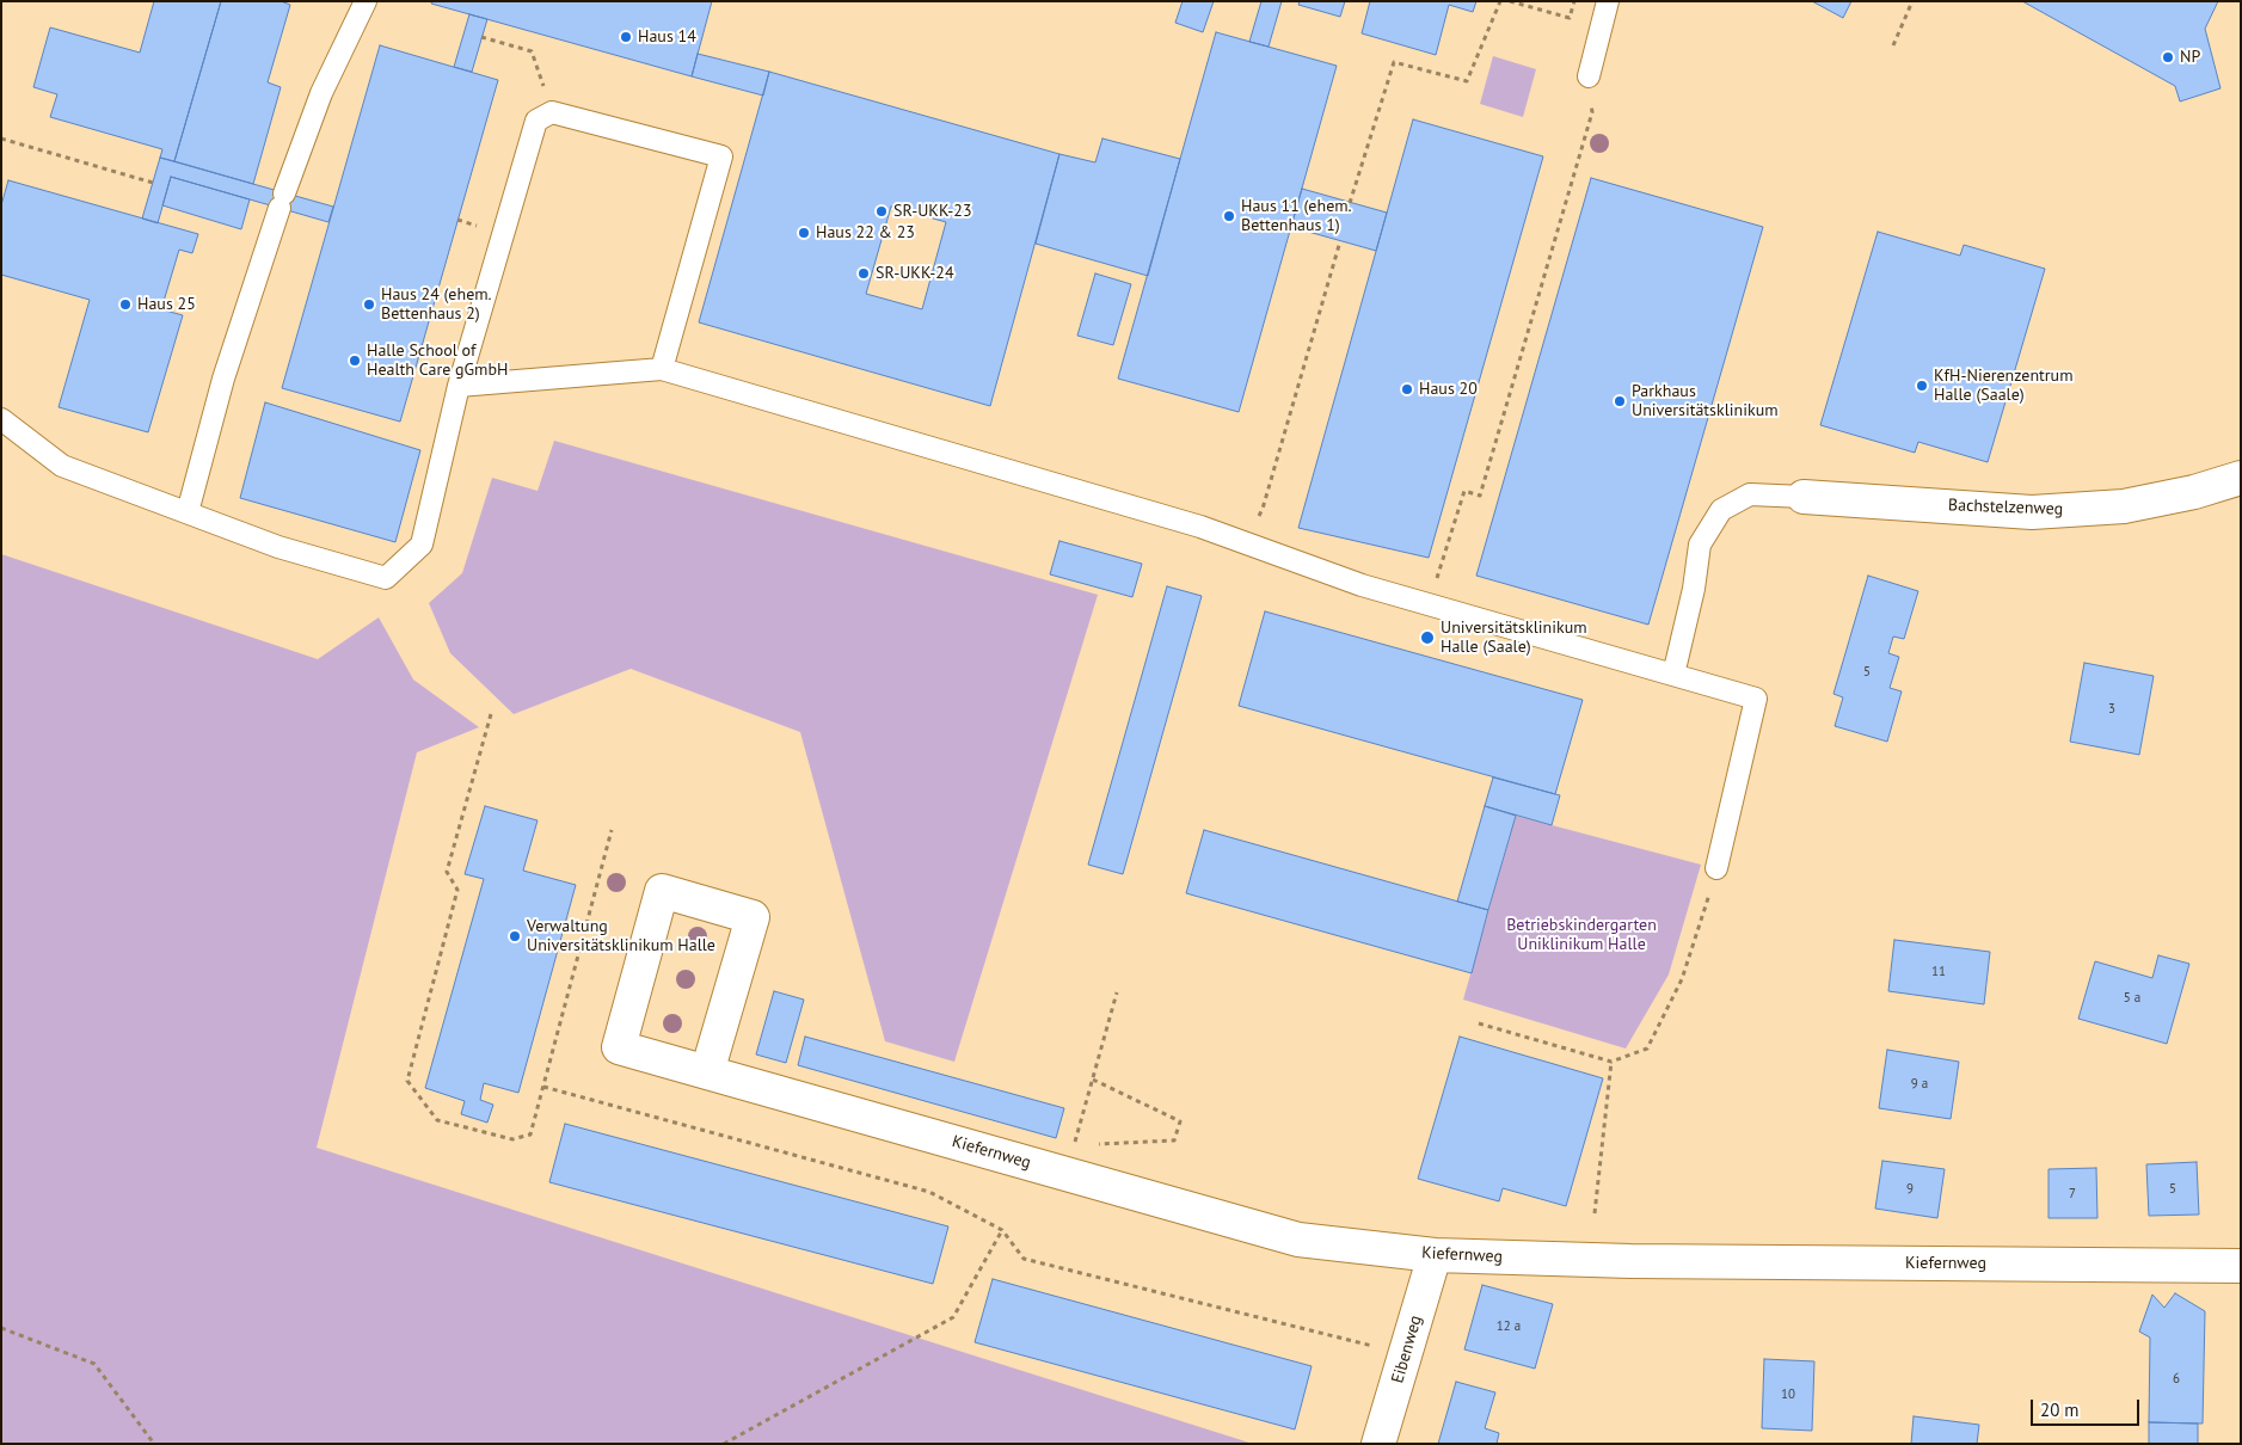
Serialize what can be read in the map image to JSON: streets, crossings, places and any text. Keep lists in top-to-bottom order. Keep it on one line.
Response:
{"streets":{"street":["Bachstelzenweg","Kiefernweg","Eibenweg"]},"crossings":[["Kiefernweg","Eibenweg"]],"parks":["Betriebskindergarten Uniklinikum Halle"],"places":["Haus 14","NP","SR-UKK-23","Haus 11 (ehem. Bettenhaus 1)","Haus 22 & 23","SR-UKK-24","Haus 25","Haus 24 (ehem. Bettenhaus 2)","Halle School of Health Care gGmbH","KfH-Nierenzentrum Halle (Saale)","Haus 20","Parkhaus Universitätsklinikum","Universitätsklinikum Halle (Saale)","Verwaltung Universitätsklinikum Halle"],"house_numbers":["5","3","11","5 a","9 a","9","5","7","12 a","6","10"],"scale_bar":"20 m"}
